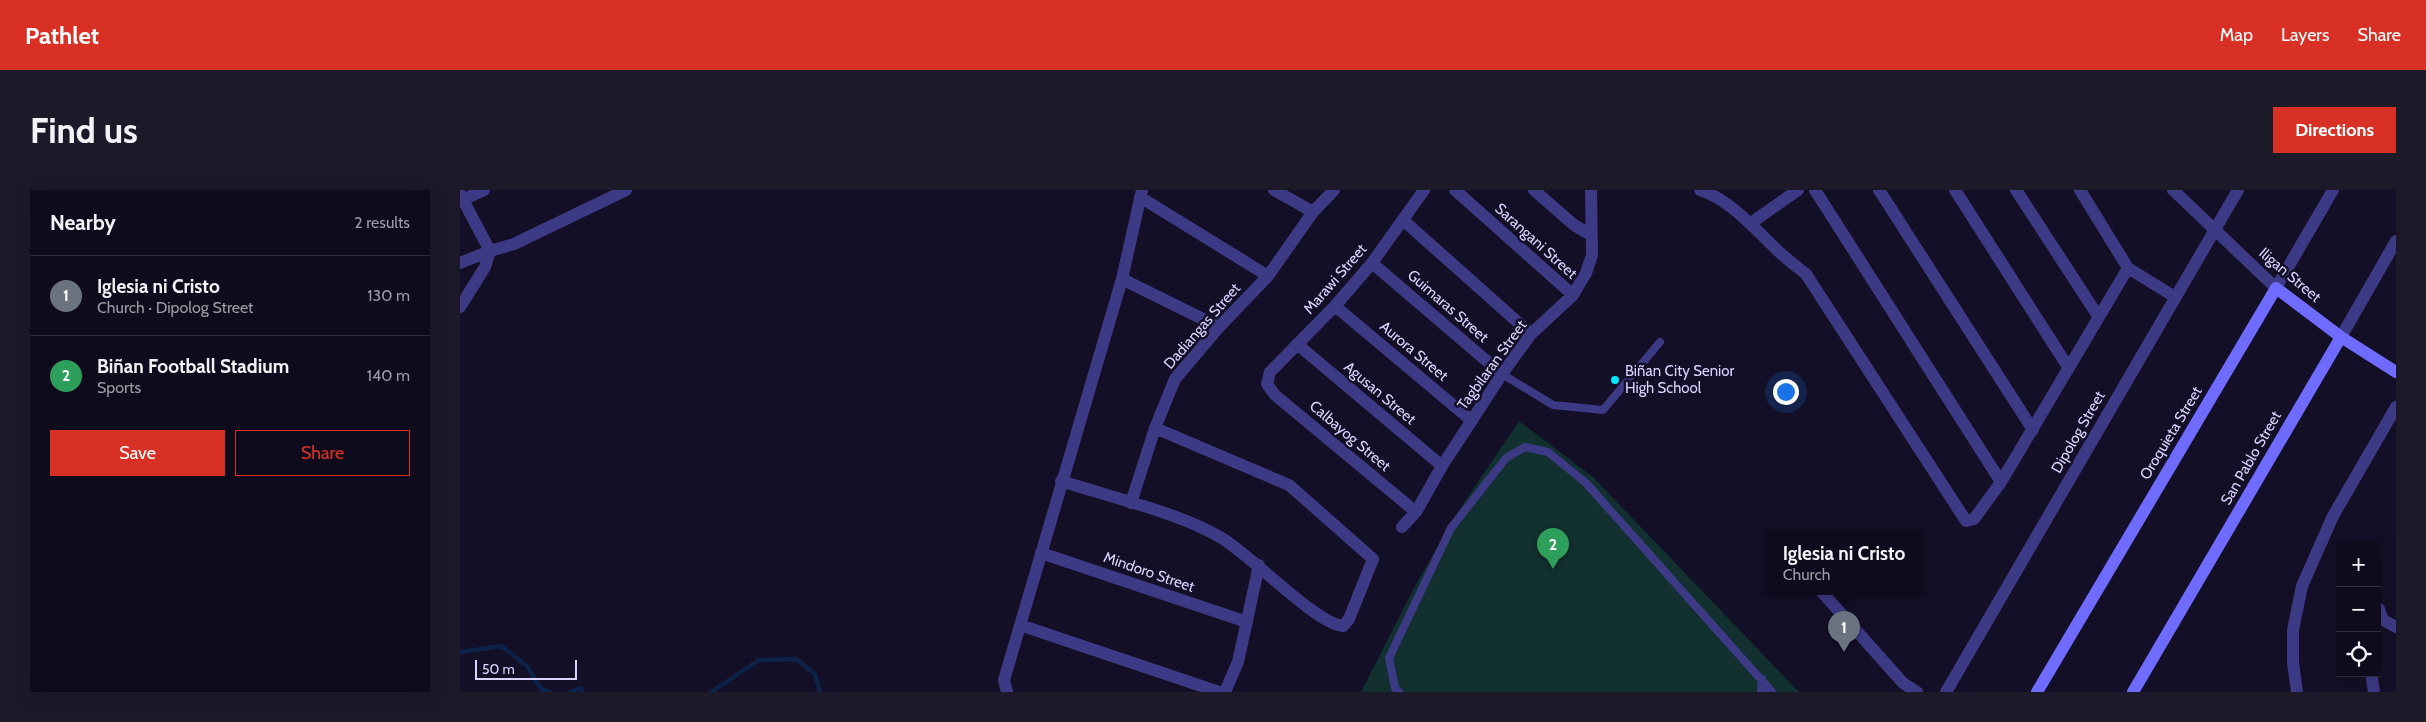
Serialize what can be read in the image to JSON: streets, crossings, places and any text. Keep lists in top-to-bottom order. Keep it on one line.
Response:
{"streets":{"street":["Sarangani Street","Iligan Street","Marawi Street","Guimaras Street","Dadiangas Street","Aurora Street","Tagbilaran Street","Agusan Street","Dipolog Street","Oroquieta Street","Calbayog Street","San Pablo Street","Mindoro Street"]},"crossings":[["Sarangani Street","Tagbilaran Street"],["Iligan Street","Dipolog Street"],["Iligan Street","Oroquieta Street"],["Iligan Street","San Pablo Street"],["Marawi Street","Guimaras Street"],["Marawi Street","Aurora Street"],["Marawi Street","Agusan Street"],["Marawi Street","Calbayog Street"],["Guimaras Street","Tagbilaran Street"],["Aurora Street","Tagbilaran Street"],["Tagbilaran Street","Agusan Street"],["Tagbilaran Street","Calbayog Street"]],"places":["Biñan City Senior High School"],"scale_bar":"50 m","page":{"header":"Pathlet","nav":["Map","Layers","Share"],"buttons":["Directions",["Save","Share"]],"title":"Find us","heading":["Nearby","2 results"],"list":[{"mark":"1","name":"Iglesia ni Cristo","note":"Church · Dipolog Street","value":"130 m"},{"mark":"2","name":"Biñan Football Stadium","note":"Sports","value":"140 m"}],"pins":["2","1"],"popup":["Iglesia ni Cristo","Church"],"map_buttons":["+","−"],"scale":"50 m"}}
